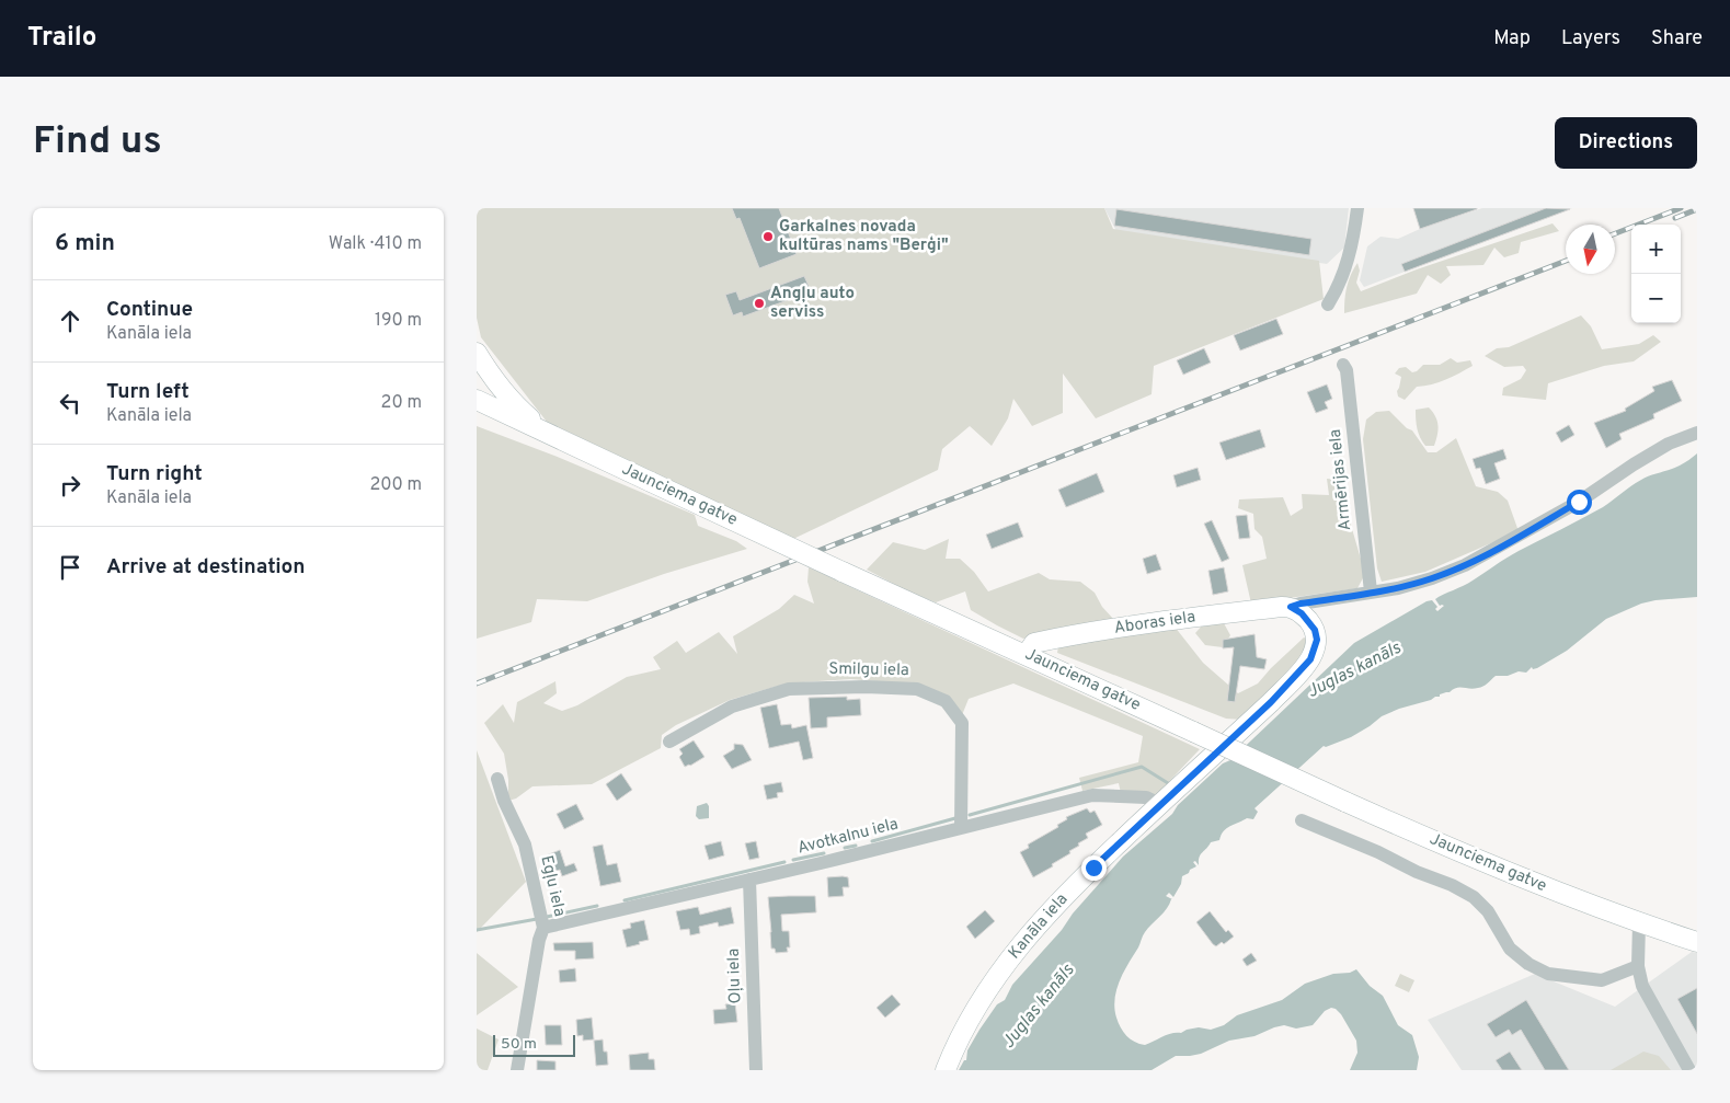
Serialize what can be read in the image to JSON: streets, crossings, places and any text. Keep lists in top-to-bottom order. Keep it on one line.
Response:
{"streets":{"main road":["Jaunciema gatve","Aboras iela","Kanāla iela"],"street":["Armērijas iela","Smilgu iela","Avotkalnu iela","Egļu iela","Oļu iela"]},"crossings":[["Jaunciema gatve","Aboras iela"],["Aboras iela","Kanāla iela"],["Smilgu iela","Avotkalnu iela"],["Avotkalnu iela","Egļu iela"],["Avotkalnu iela","Kanāla iela"],["Avotkalnu iela","Oļu iela"]],"water":["Juglas kanāls"],"places":["Garkalnes novada kultūras nams \"Berģi\"","Angļu auto serviss"],"scale_bar":"50 m","north":"bottom","page":{"header":"Trailo","nav":["Map","Layers","Share"],"buttons":"Directions","title":"Find us","heading":["6 min","Walk · 410 m"],"map_buttons":["+","−"],"list":[["Continue","Kanāla iela","190 m"],["Turn left","Kanāla iela","20 m"],["Turn right","Kanāla iela","200 m"],"Arrive at destination"],"scale":"50 m"}}
